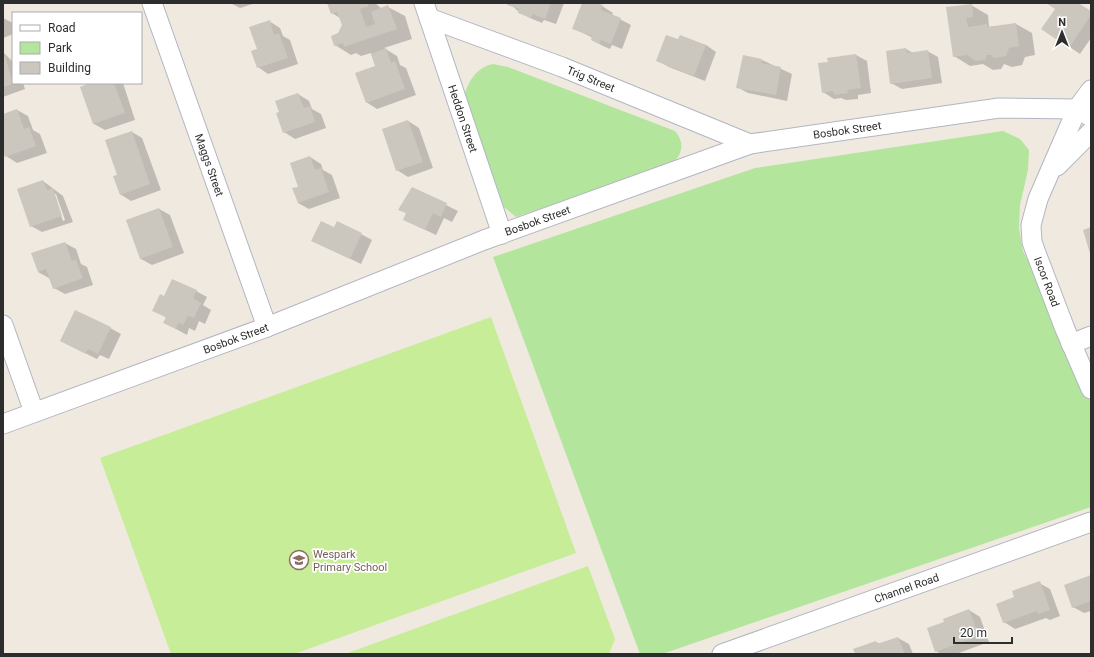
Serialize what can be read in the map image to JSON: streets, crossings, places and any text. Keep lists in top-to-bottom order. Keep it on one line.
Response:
{"streets":{"street":["Trig Street","Heddon Street","Bosbok Street","Maggs Street","Iscor Road","Channel Road"]},"crossings":[["Trig Street","Heddon Street"],["Trig Street","Bosbok Street"],["Heddon Street","Bosbok Street"],["Bosbok Street","Maggs Street"],["Bosbok Street","Iscor Road"]],"places":{"school or university":["Wespark Primary School"]},"legend":["Road","Park","Building"],"scale_bar":"20 m","north":"top"}
